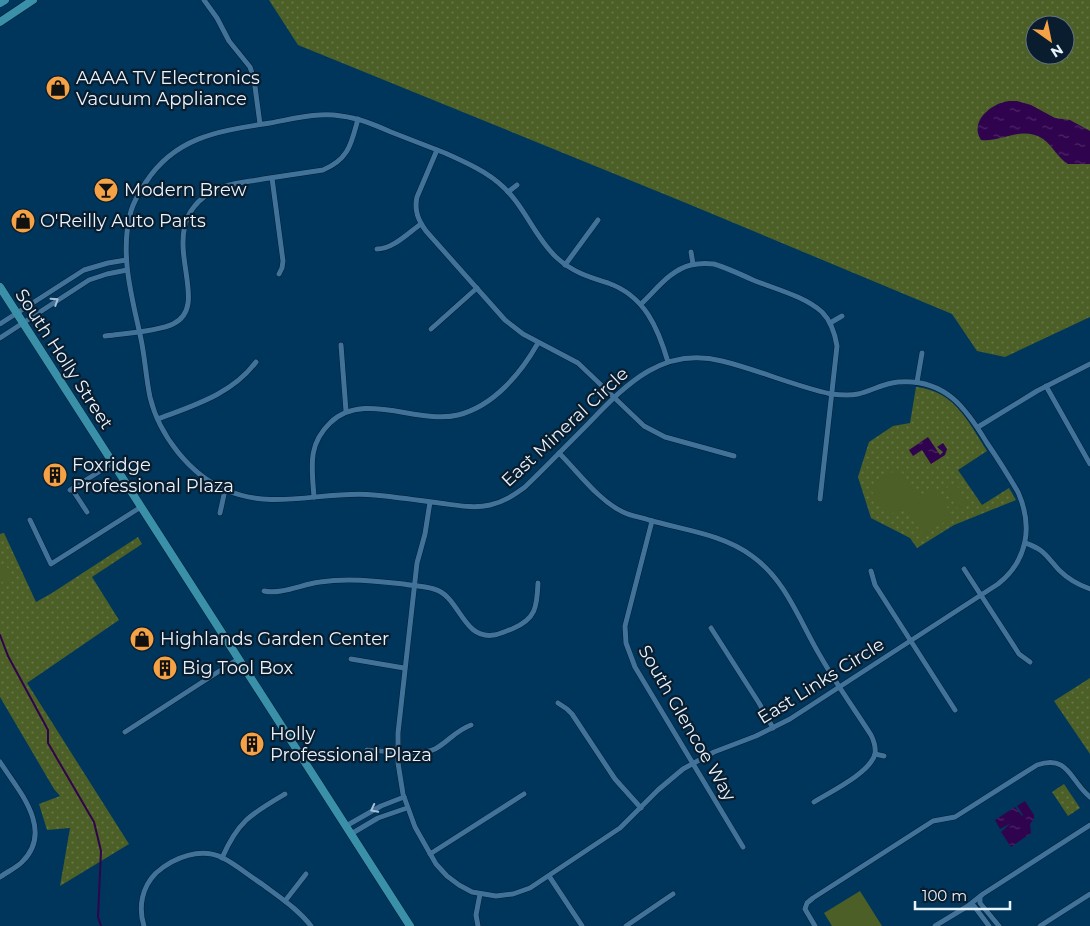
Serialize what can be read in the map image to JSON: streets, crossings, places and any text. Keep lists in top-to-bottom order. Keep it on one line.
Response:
{"streets":{"main road":["South Holly Street"],"street":["East Mineral Circle","East Links Circle","South Glencoe Way"]},"crossings":[["East Mineral Circle","East Links Circle"],["East Links Circle","South Glencoe Way"]],"places":{"shop":["AAAA TV Electronics Vacuum Appliance","O'Reilly Auto Parts","Highlands Garden Center"],"bar":["Modern Brew"],"building":["Foxridge Professional Plaza","Big Tool Box","Holly Professional Plaza"]},"scale_bar":"100 m","north":"bottom right"}
